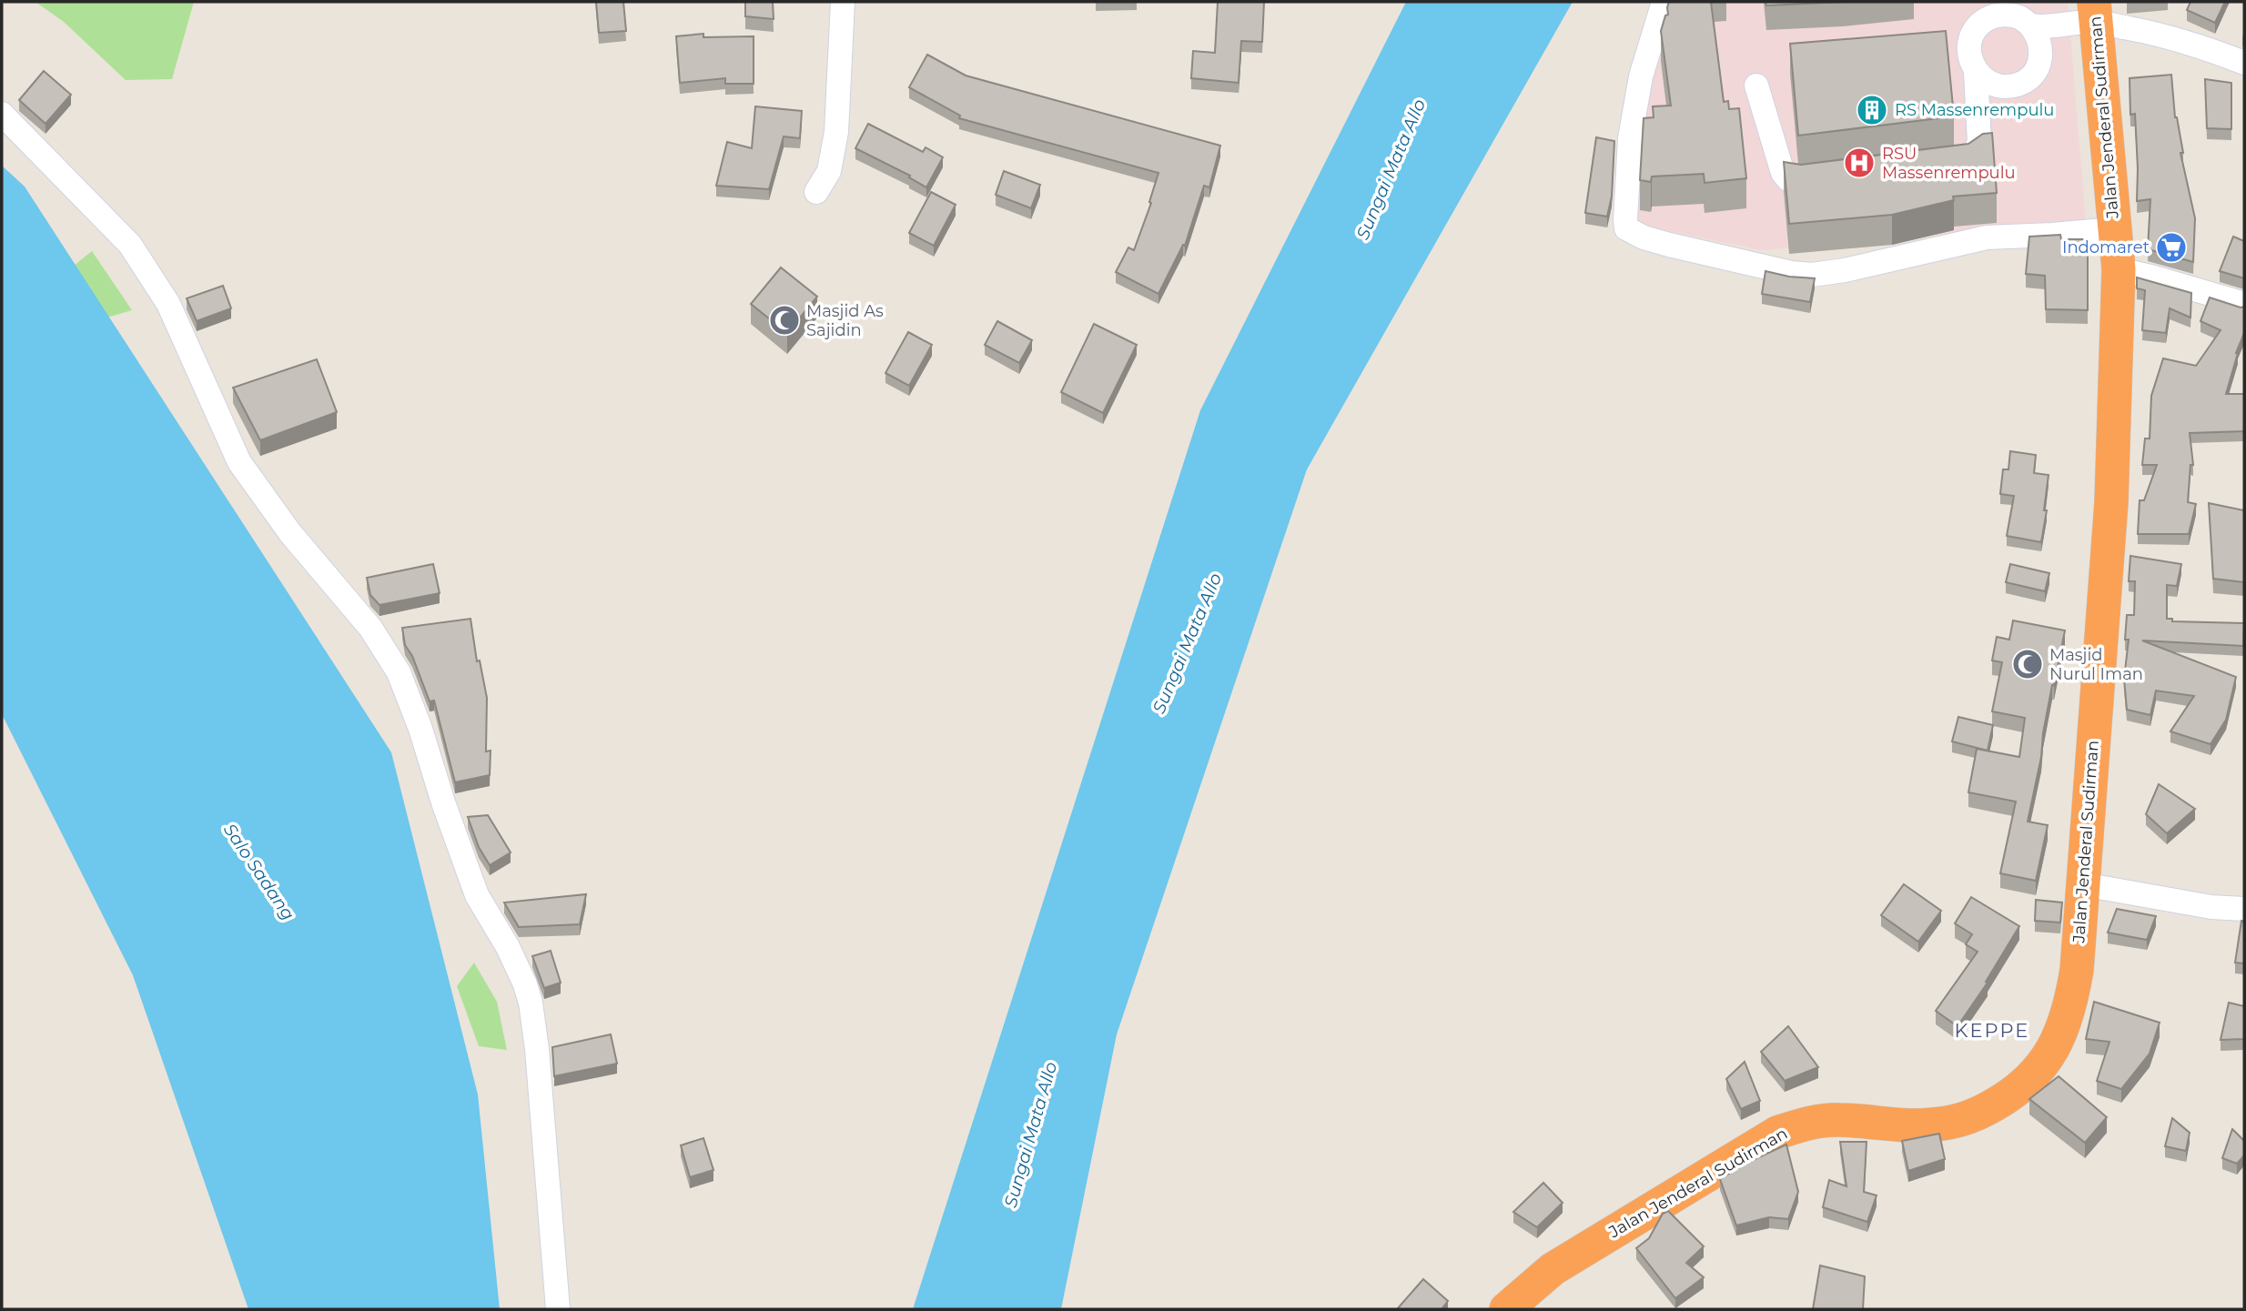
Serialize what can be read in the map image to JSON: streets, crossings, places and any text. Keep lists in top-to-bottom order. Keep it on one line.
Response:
{"streets":{"highway":["Jalan Jenderal Sudirman"]},"districts":["KEPPE"],"water":["Sungai Mata Allo","Salo Sadang"],"places":{"building":["RS Massenrempulu"],"hospital":["RSU Massenrempulu"],"supermarket":["Indomaret"],"mosque":["Masjid As Sajidin","Masjid Nurul Iman"]}}
